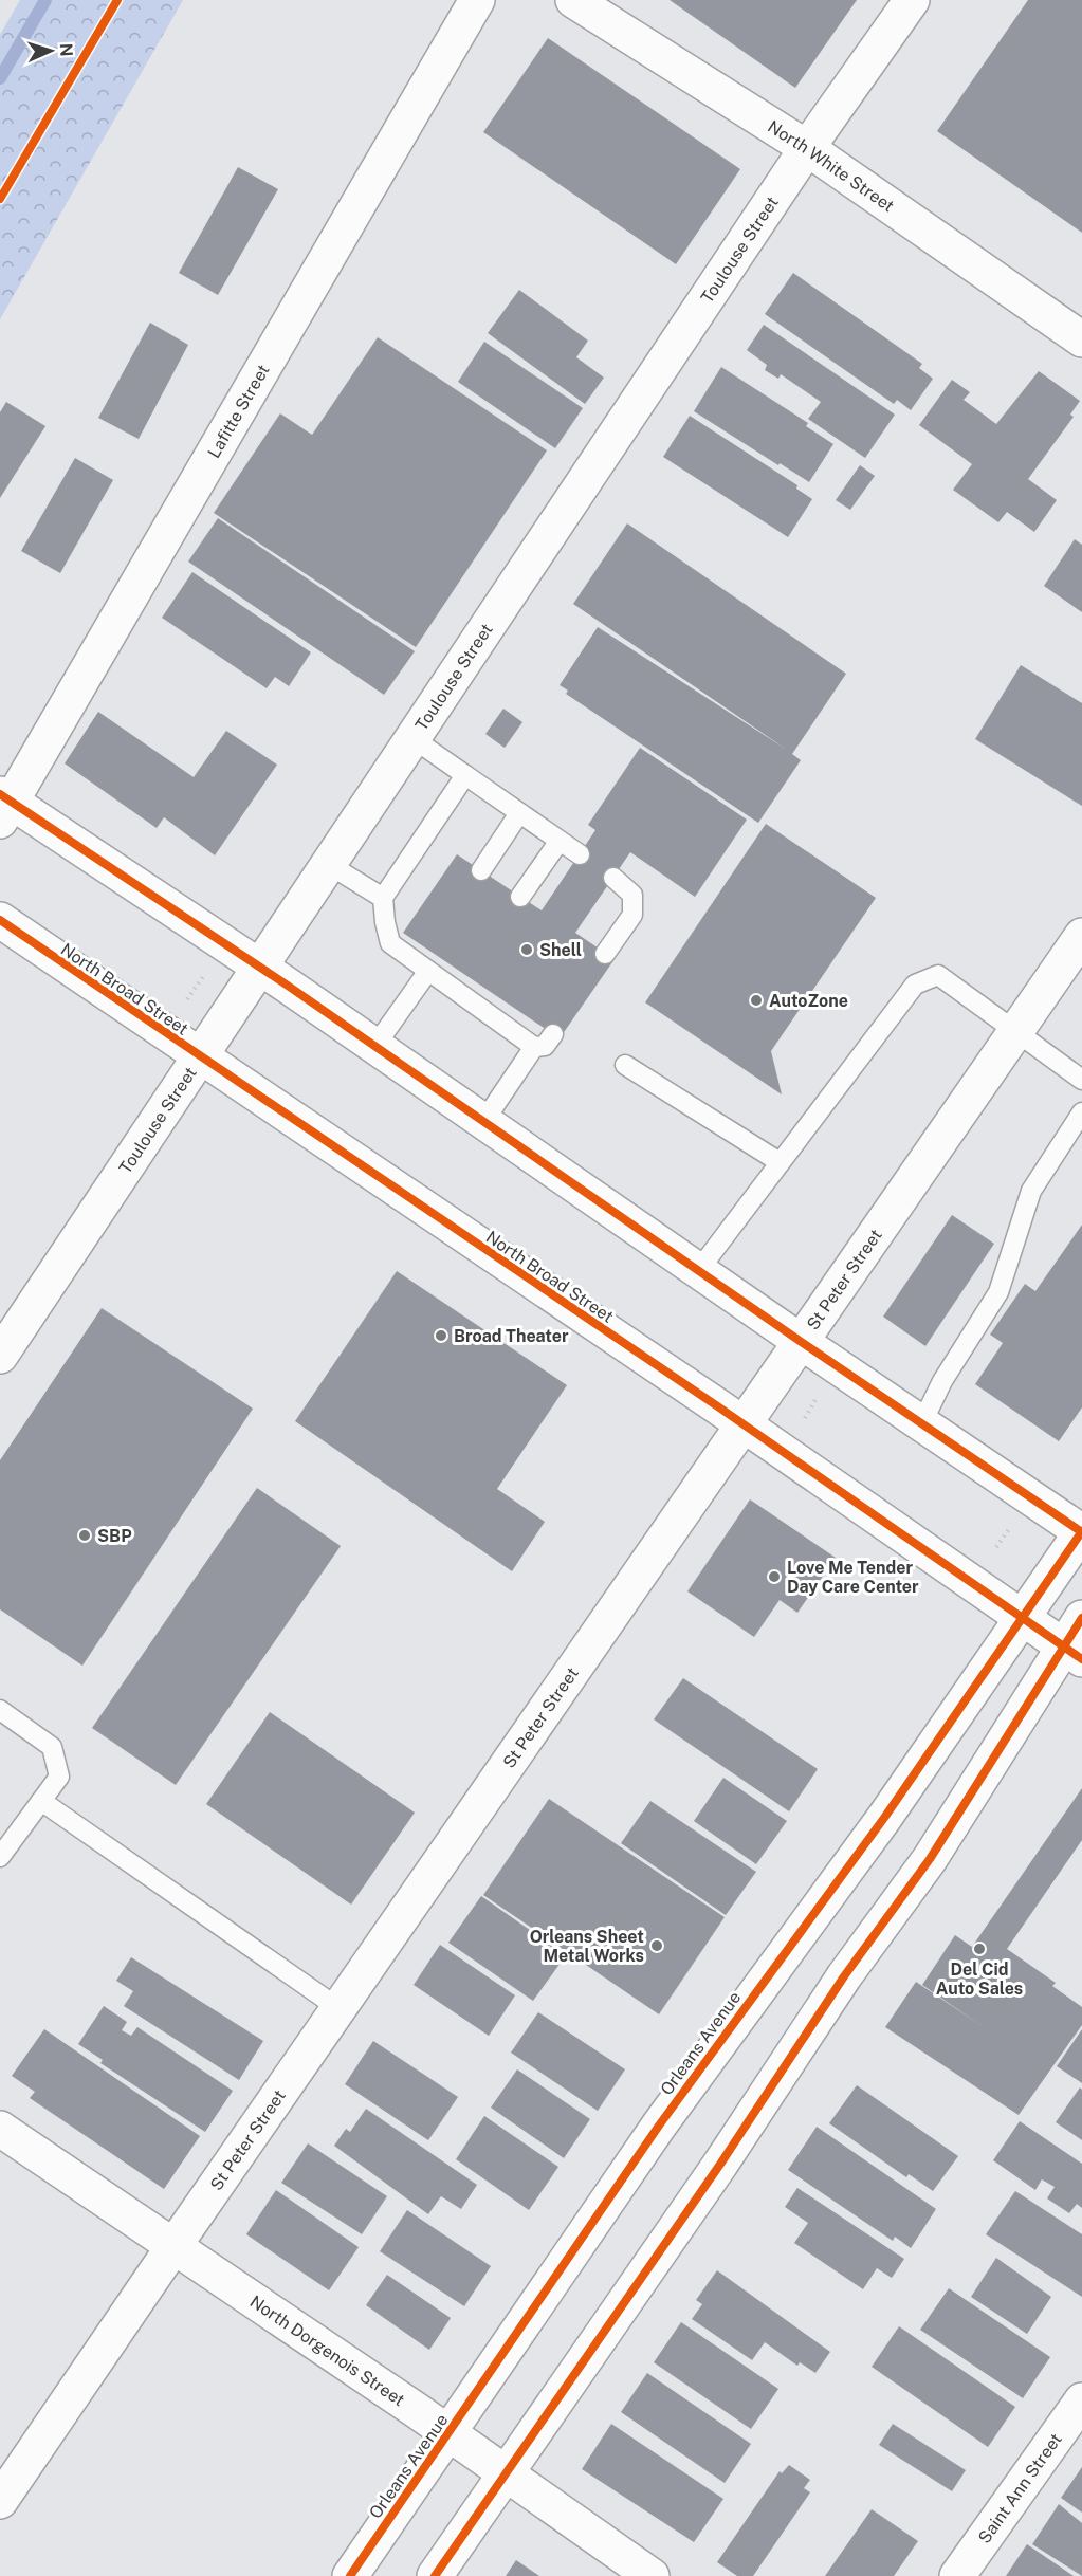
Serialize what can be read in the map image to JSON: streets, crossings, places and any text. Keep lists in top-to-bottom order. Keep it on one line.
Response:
{"streets":{"street":["North White Street","Toulouse Street","Lafitte Street","North Broad Street","St Peter Street","Orleans Avenue","North Dorgenois Street","Saint Ann Street"]},"crossings":[["North White Street","Toulouse Street"],["Toulouse Street","North Broad Street"],["North Broad Street","St Peter Street"],["North Broad Street","Orleans Avenue"],["St Peter Street","North Dorgenois Street"],["Orleans Avenue","North Dorgenois Street"]],"places":["Shell","AutoZone","Broad Theater","SBP","Love Me Tender Day Care Center","Orleans Sheet Metal Works","Del Cid Auto Sales"],"north":"right"}
